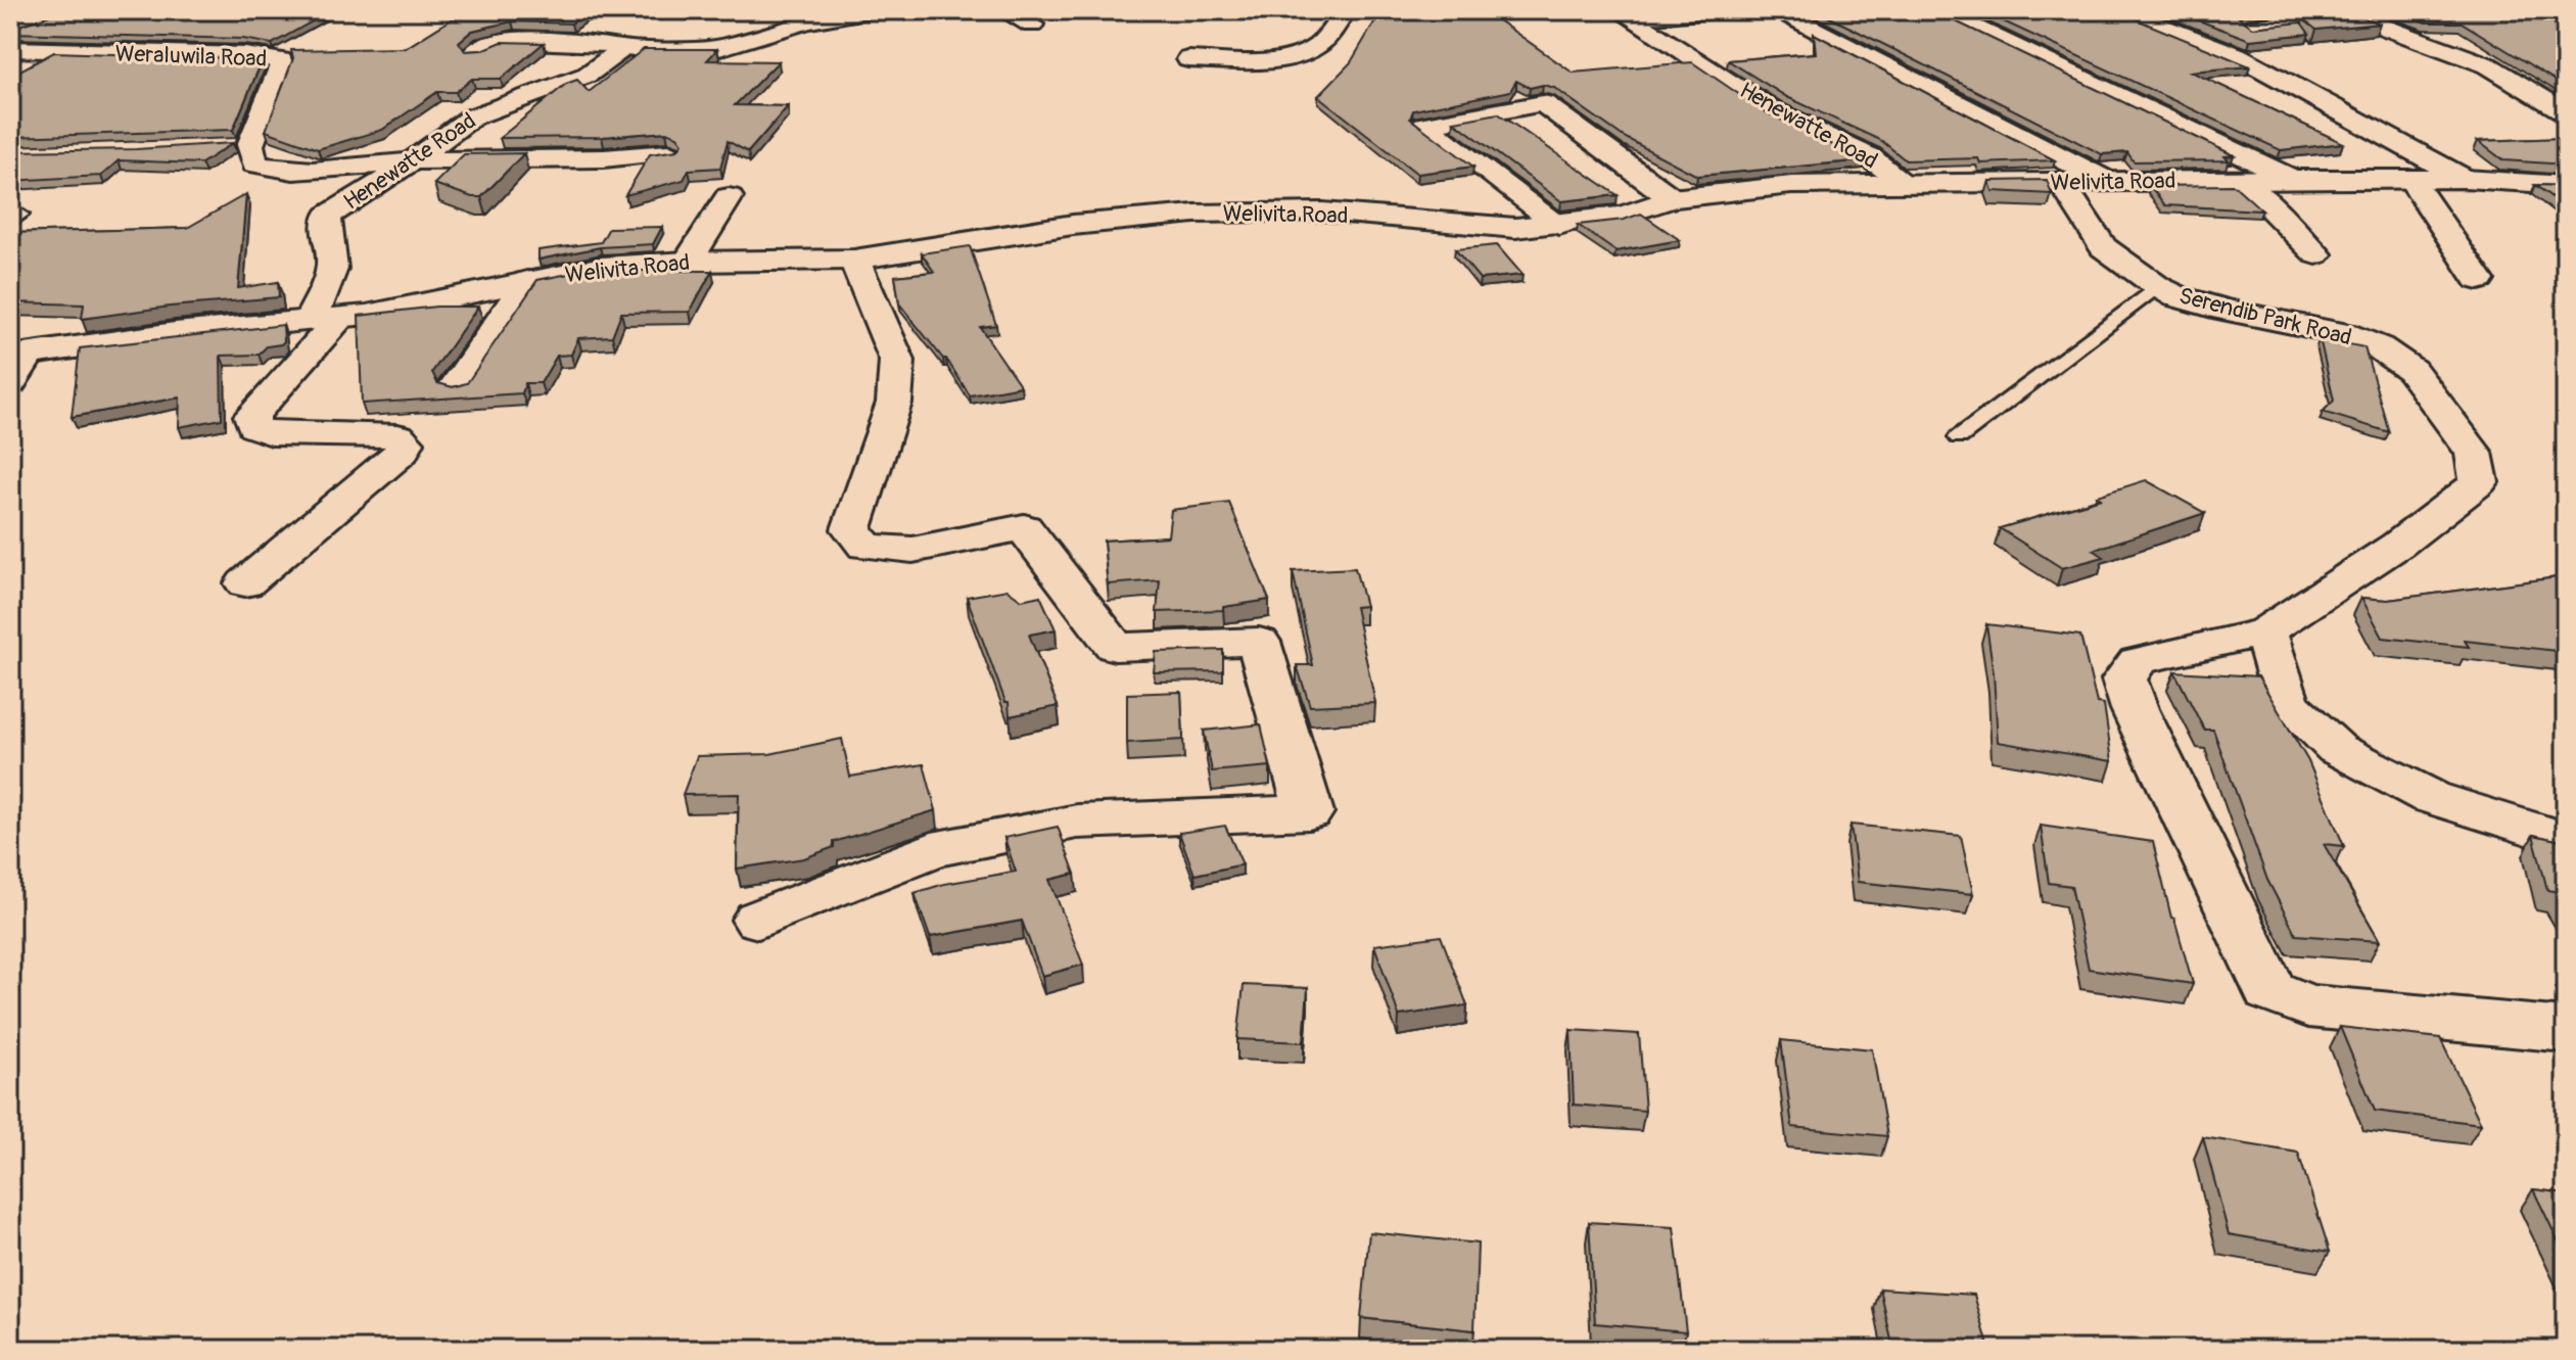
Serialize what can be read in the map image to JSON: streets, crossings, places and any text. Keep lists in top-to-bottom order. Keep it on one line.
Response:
{"streets":{"street":["Weraluwila Road","Henewatte Road","Welivita Road","Serendib Park Road"]},"crossings":[["Weraluwila Road","Henewatte Road"],["Henewatte Road","Welivita Road"],["Welivita Road","Serendib Park Road"]]}
